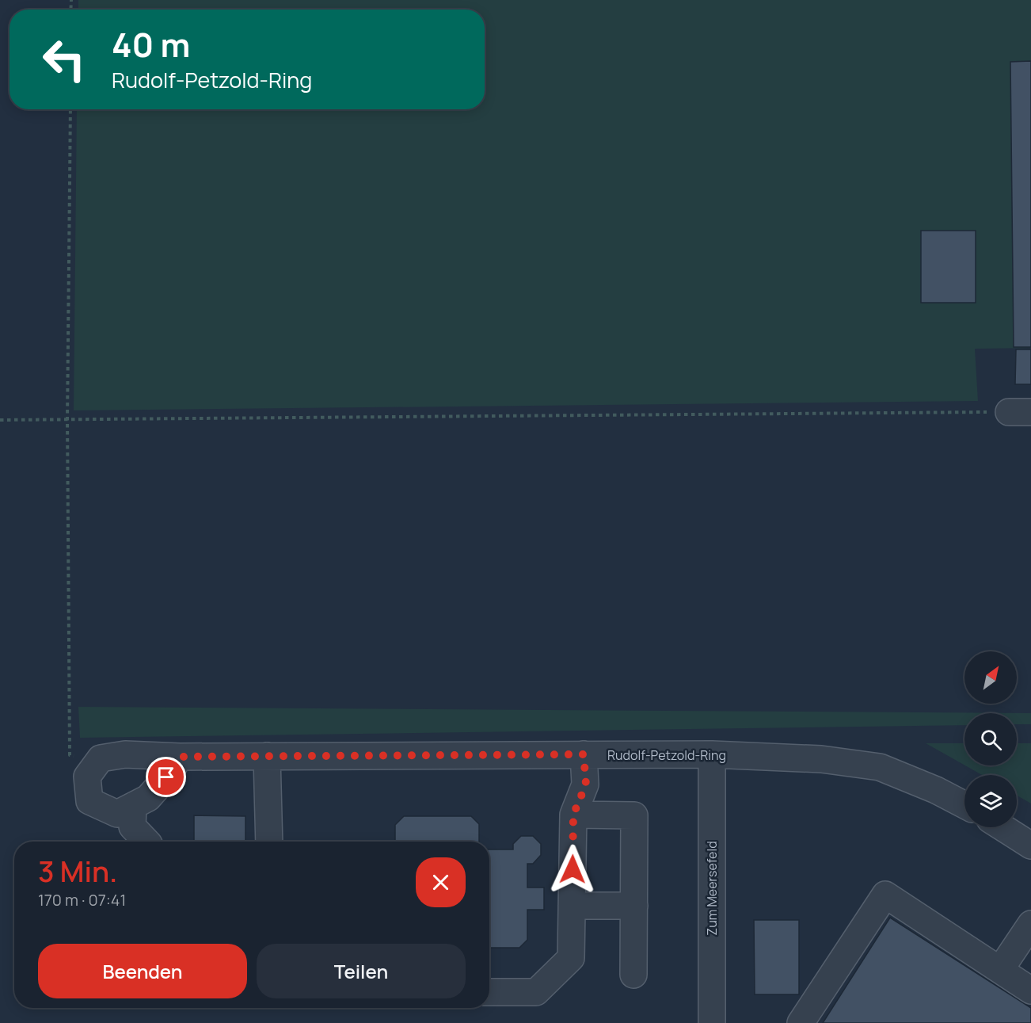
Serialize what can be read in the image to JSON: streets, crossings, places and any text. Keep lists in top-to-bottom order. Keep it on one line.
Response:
{"streets":{"street":["Rudolf-Petzold-Ring","Zum Meersefeld"]},"crossings":[["Rudolf-Petzold-Ring","Zum Meersefeld"]],"north":"top right","page":{"turn":["40 m","Rudolf-Petzold-Ring"],"heading":["3 Min.","170 m · 07:41"],"buttons":["Beenden","Teilen"]}}
